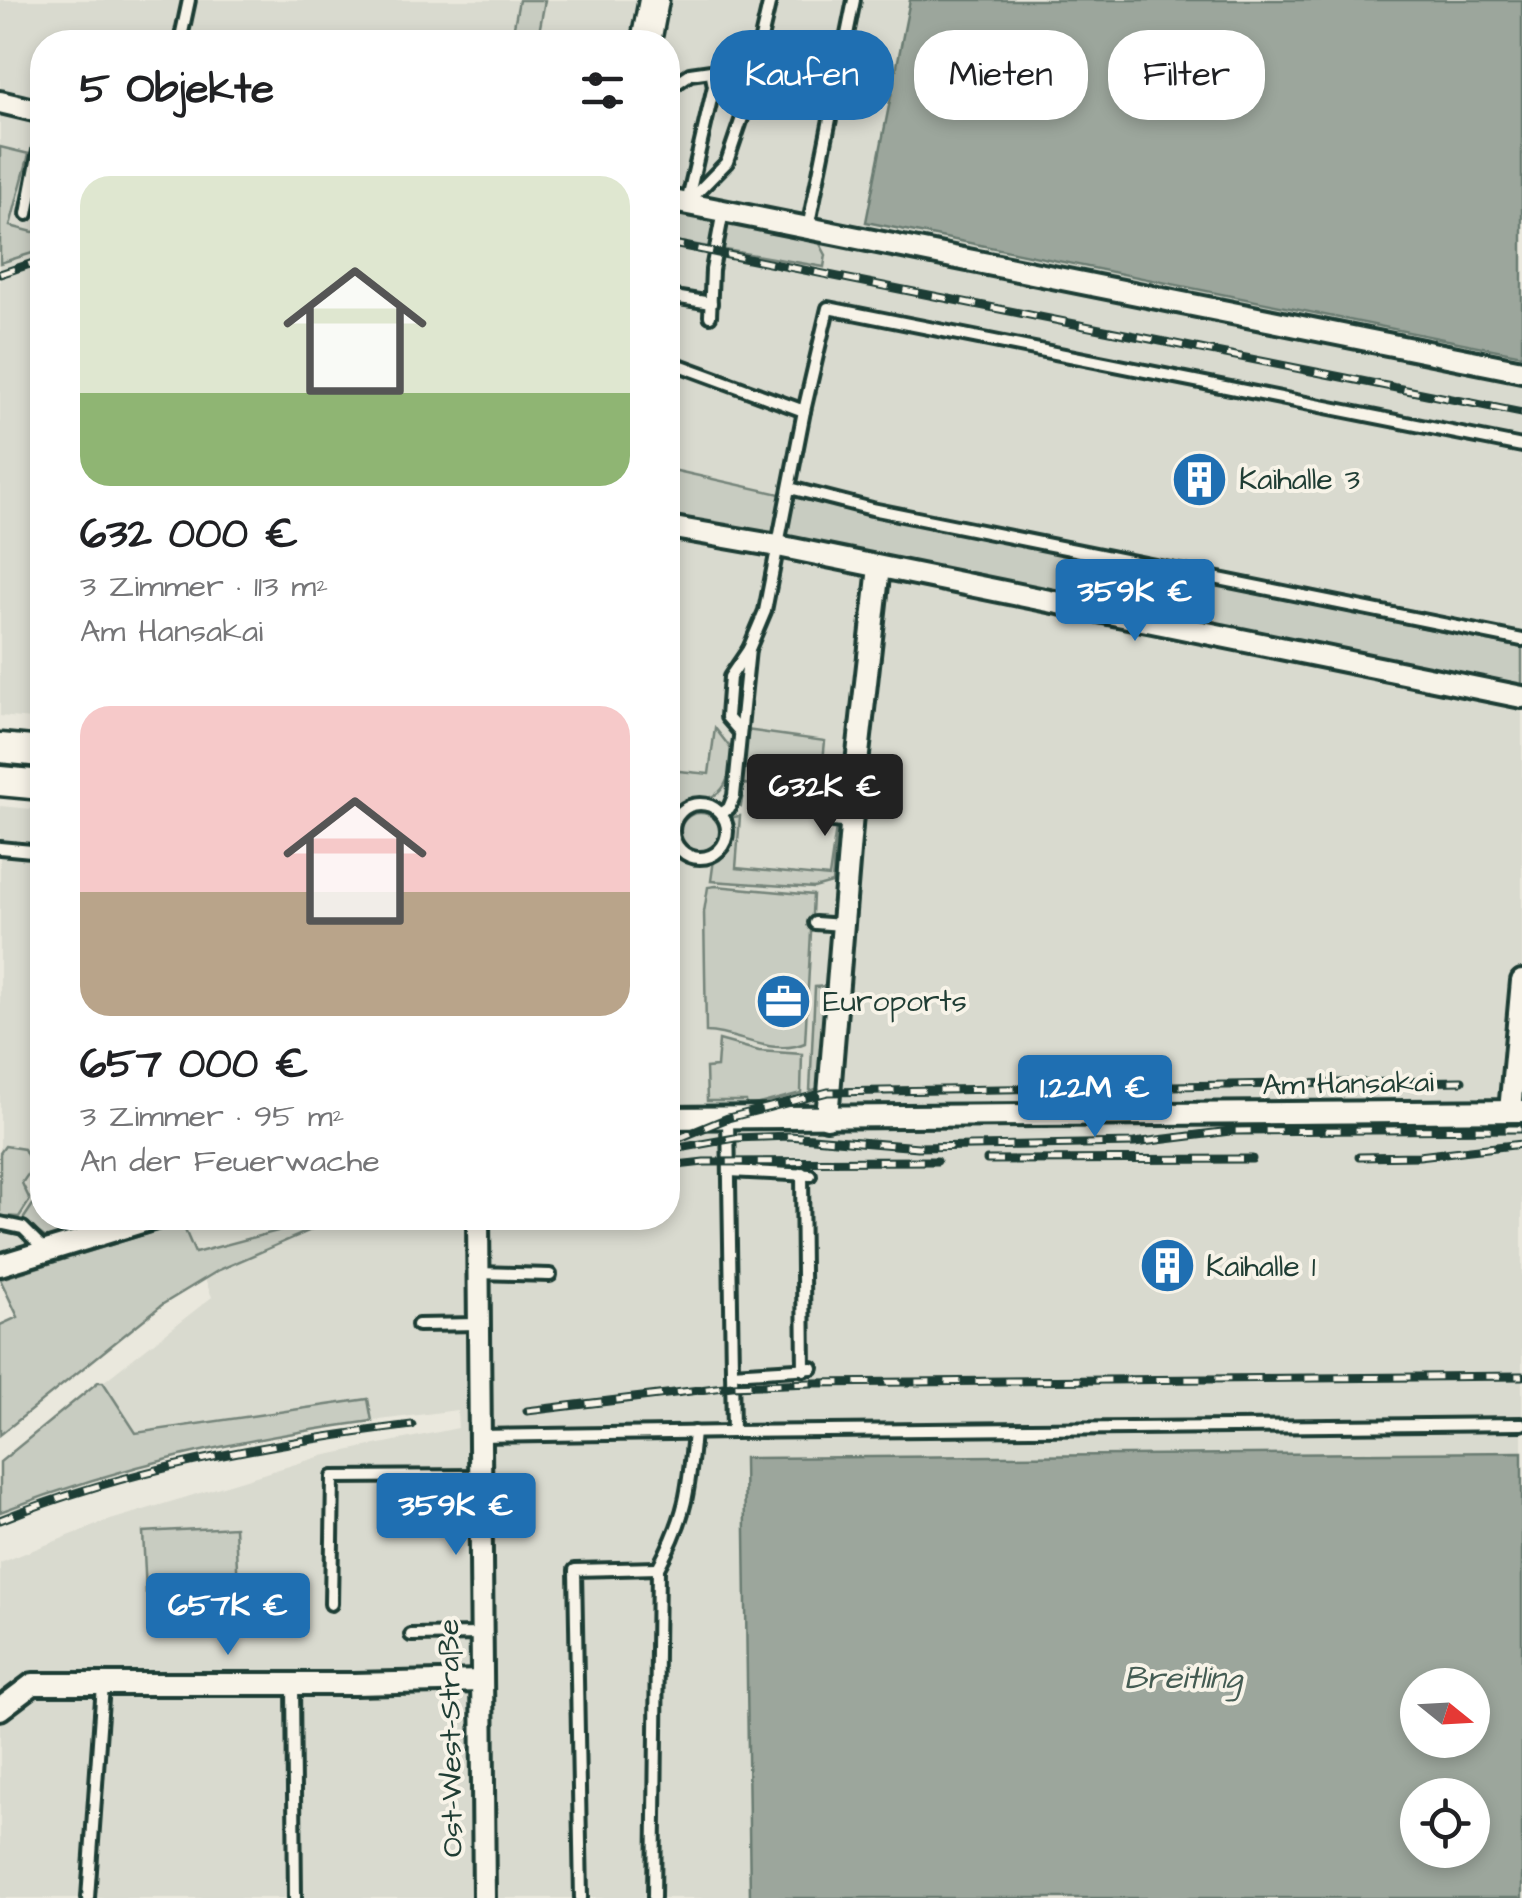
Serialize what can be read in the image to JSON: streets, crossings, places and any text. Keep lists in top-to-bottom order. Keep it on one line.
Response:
{"streets":{"street":["Am Hansakai","Ost-West-Straße"]},"water":["Breitling"],"places":{"building":["Kaihalle 3","Kaihalle 1"],"office":["Euroports"]},"north":"right","page":{"chip":["Kaufen","Mieten","Filter"],"heading":"5 Objekte","list":[{"name":"632 000 €","note":"3 Zimmer · 113 m² · Am Hansakai"},{"name":"657 000 €","note":"3 Zimmer · 95 m² · An der Feuerwache"}],"price":["359K €","632K €","1.22M €","359K €","657K €"]}}
